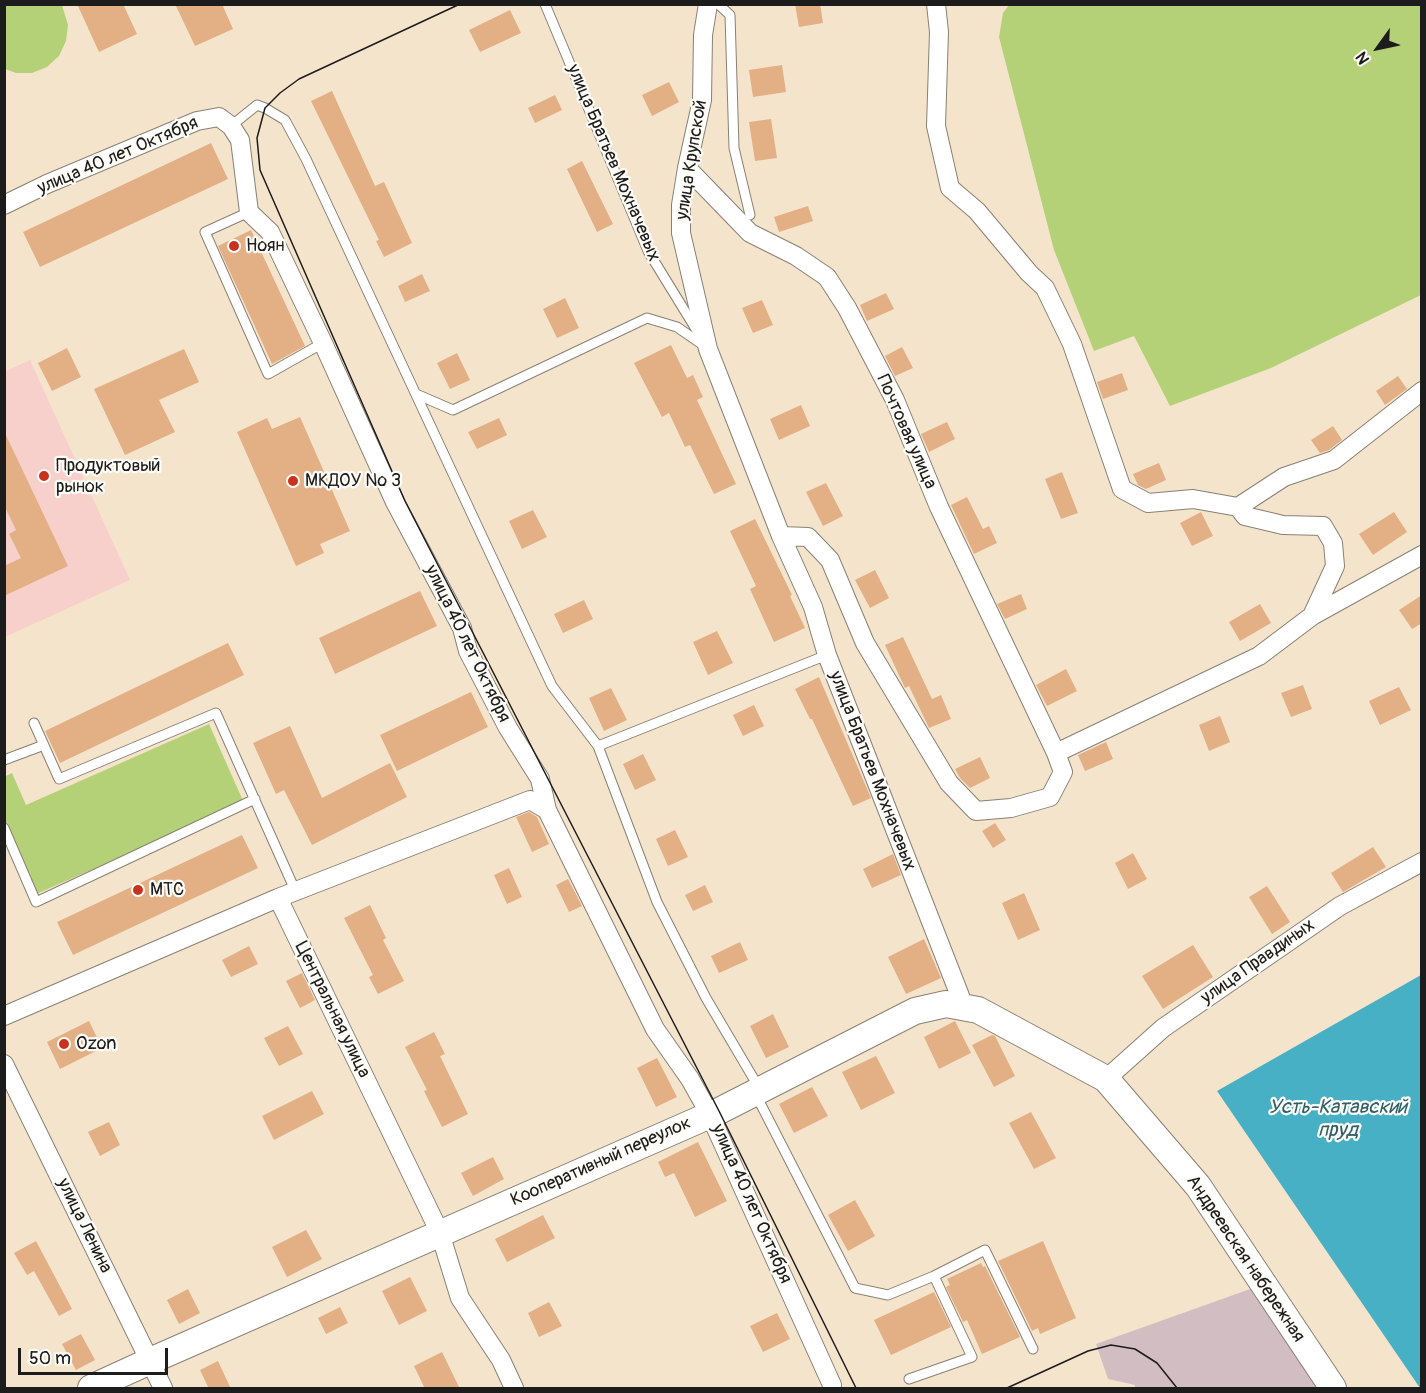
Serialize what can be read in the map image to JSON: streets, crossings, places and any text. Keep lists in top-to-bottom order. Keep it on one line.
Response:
{"streets":{"main road":["Кооперативный переулок","Андреевская набережная"],"street":["улица 40 лет Октября","улица Крупской","улица Братьев Мохначевых","Почтовая улица","улица Правдиных","Центральная улица","улица Ленина"]},"crossings":[["улица 40 лет Октября","Кооперативный переулок"],["улица Крупской","улица Братьев Мохначевых"],["улица Крупской","Почтовая улица"],["улица Братьев Мохначевых","Кооперативный переулок"],["улица Правдиных","Кооперативный переулок"],["улица Правдиных","Андреевская набережная"],["Центральная улица","Кооперативный переулок"],["Кооперативный переулок","улица Ленина"],["Кооперативный переулок","Андреевская набережная"]],"water":["Усть-Катавский пруд"],"places":["Ноян","Продуктовый рынок","МКДОУ № 3","МТС","Ozon"],"scale_bar":"50 m","north":"bottom left"}
